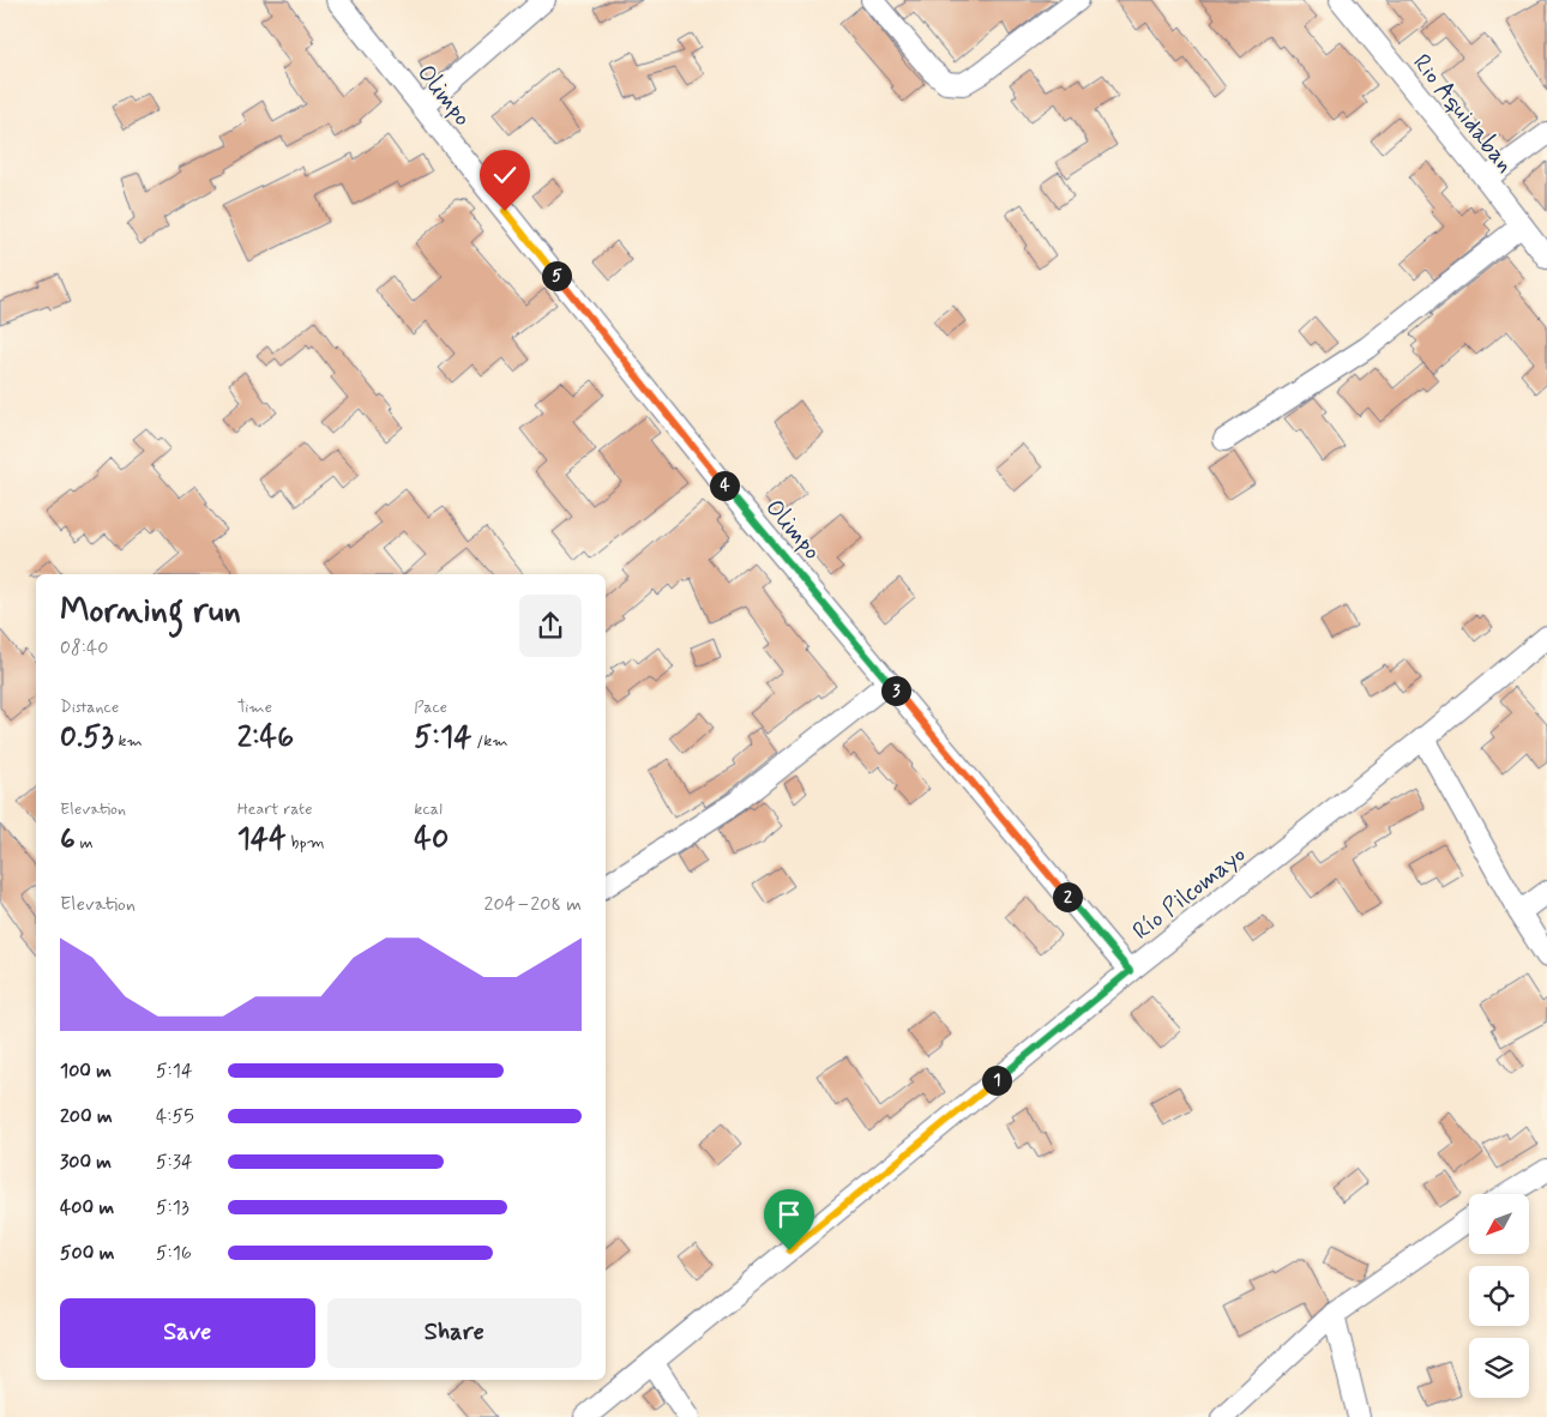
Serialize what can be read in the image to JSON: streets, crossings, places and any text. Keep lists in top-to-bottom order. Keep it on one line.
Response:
{"streets":{"street":["Olimpo","Rio Aquidaban","Río Pilcomayo"]},"crossings":[["Olimpo","Río Pilcomayo"]],"north":"bottom left","page":{"pins":["5","4","3","2","1"],"heading":["Morning run","08:40"],"stats":[["Distance","0.53 km"],["Time","2:46"],["Pace","5:14 /km"],["Elevation","6 m"],["Heart rate","144 bpm"],["kcal","40"]],"chart":["Elevation","204–208 m"],"list":[{"name":"100 m","note":"5:14"},{"name":"200 m","note":"4:55"},{"name":"300 m","note":"5:34"},{"name":"400 m","note":"5:13"},{"name":"500 m","note":"5:16"}],"buttons":["Save","Share"]}}
